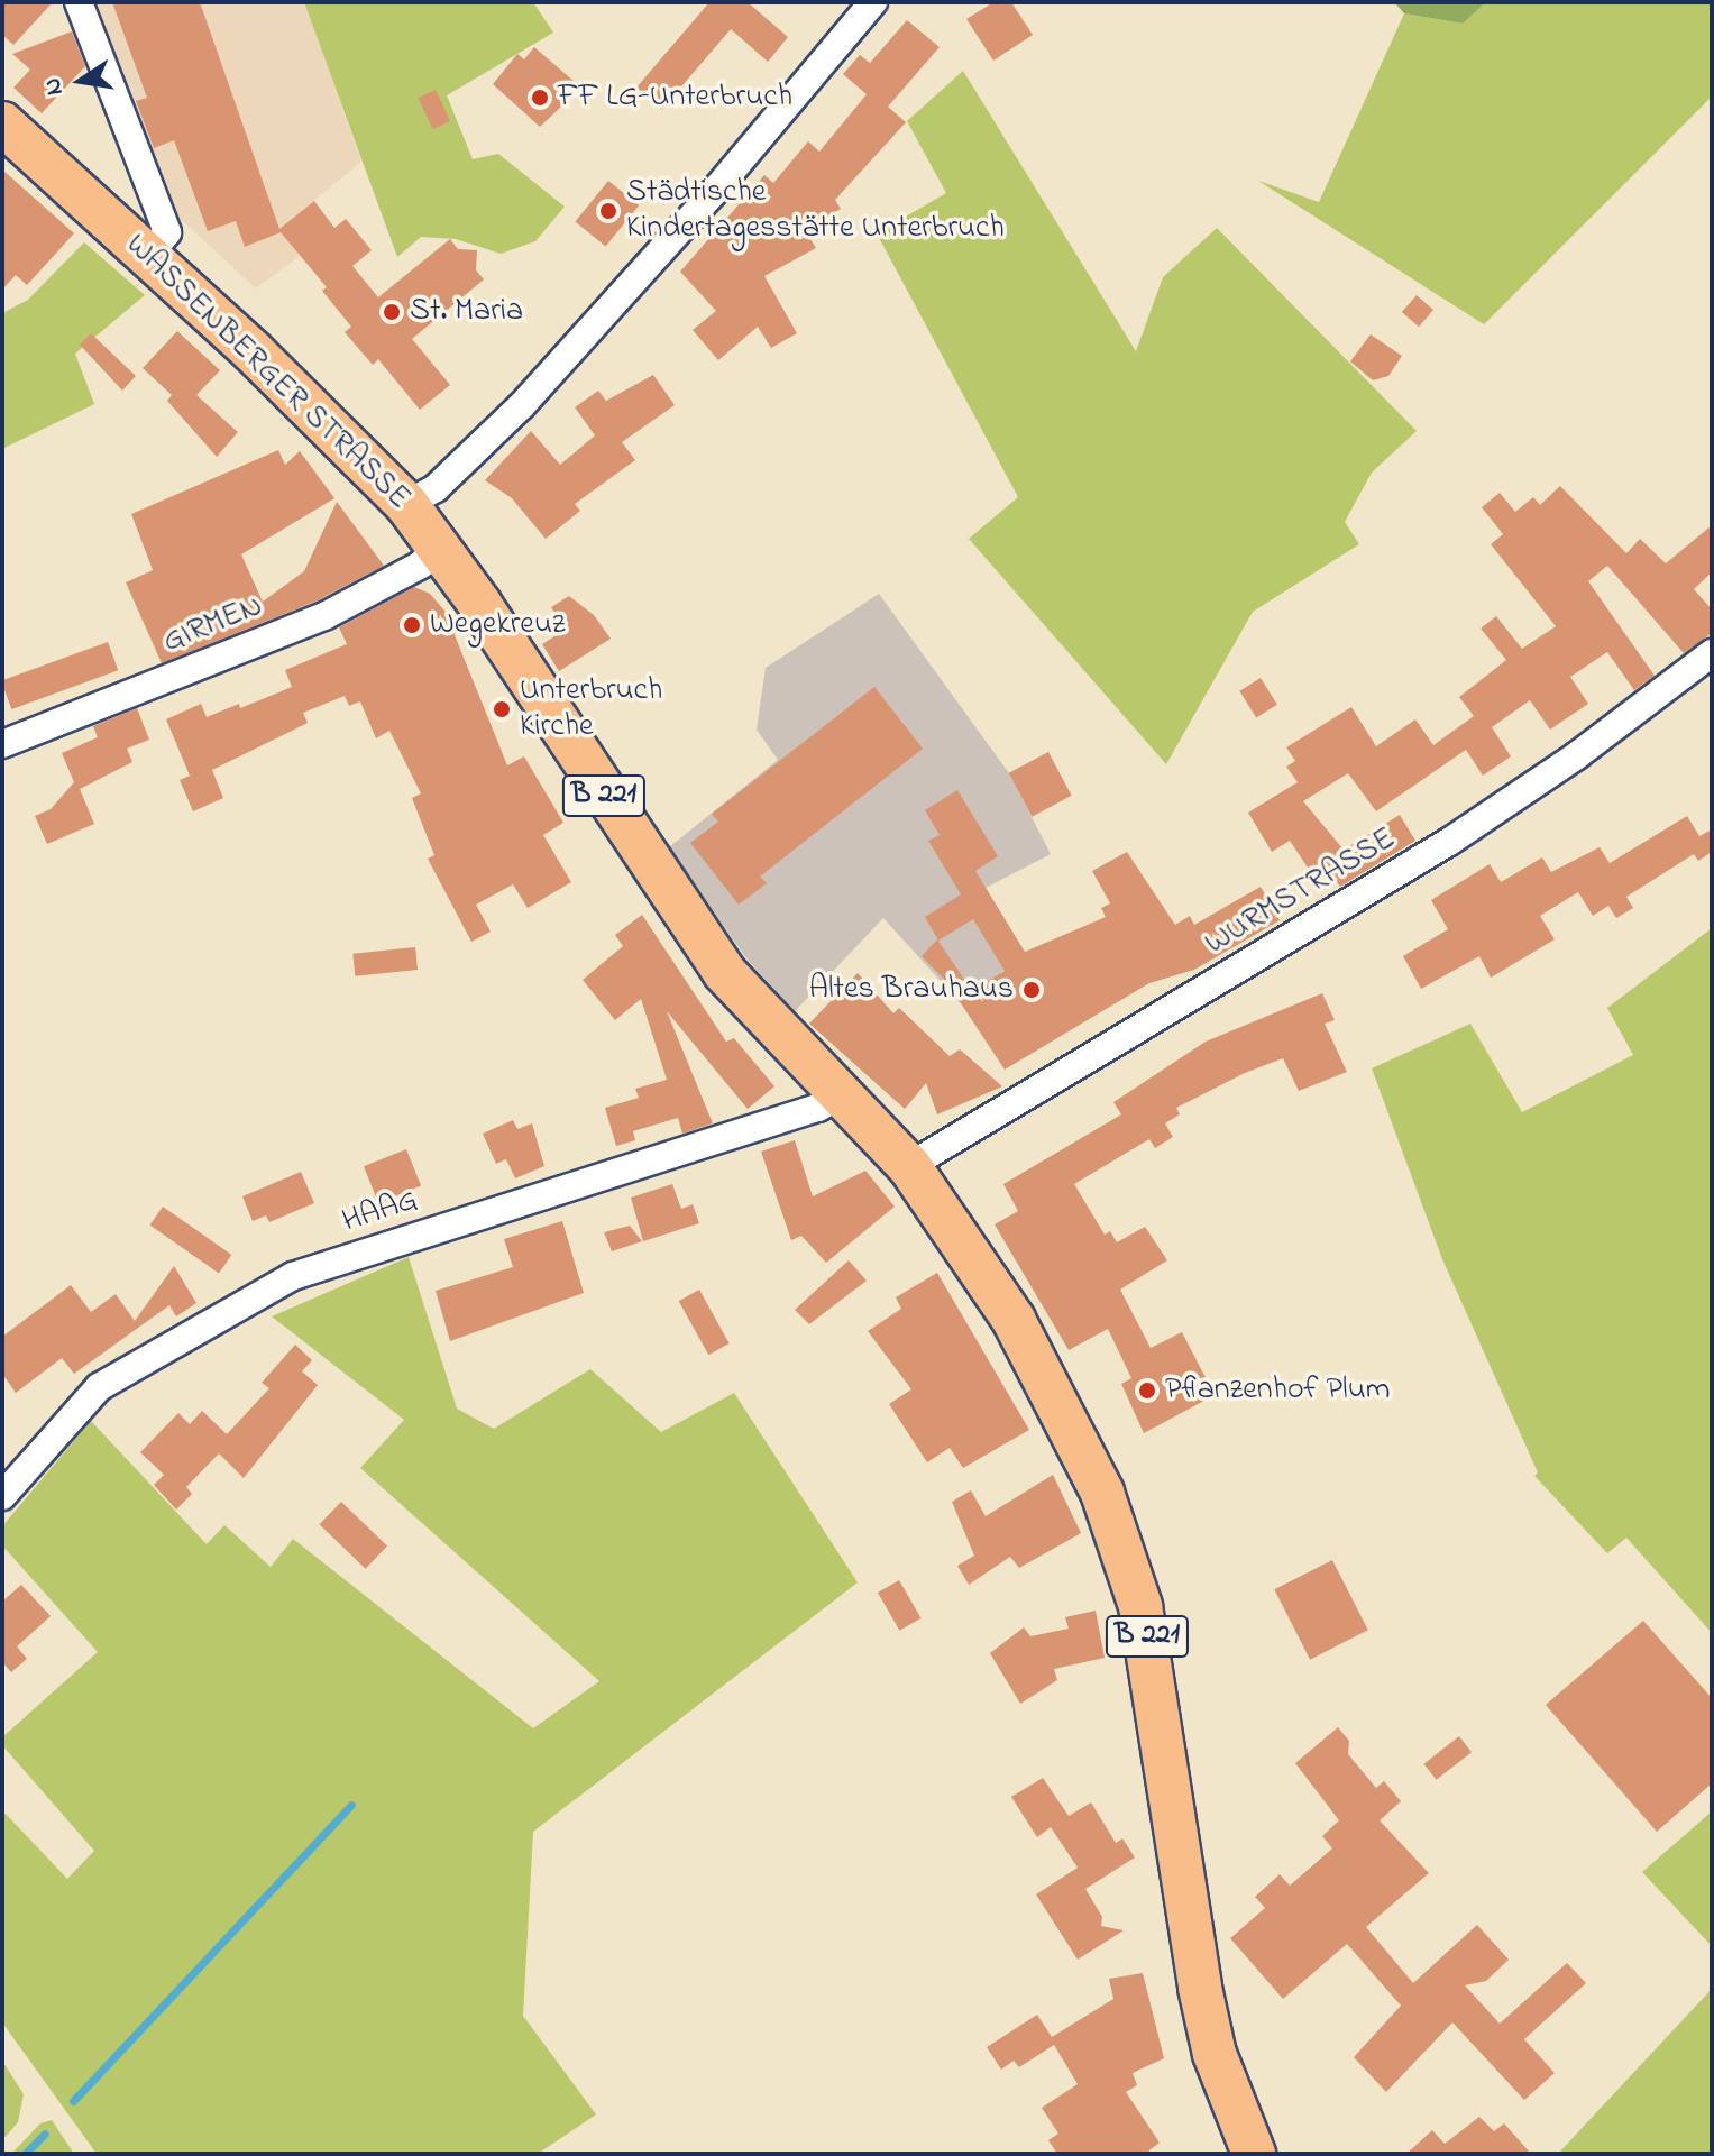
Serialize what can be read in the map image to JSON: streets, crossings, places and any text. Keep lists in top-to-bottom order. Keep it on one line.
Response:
{"streets":{"main road":["WASSENBERGER STRASSE","B 221"],"street":["GIRMEN","WURMSTRASSE","HAAG"]},"crossings":[["WASSENBERGER STRASSE","GIRMEN"],["WASSENBERGER STRASSE","WURMSTRASSE"],["WASSENBERGER STRASSE","HAAG"]],"places":["FF LG-Unterbruch","Städtische Kindertagesstätte Unterbruch","St. Maria","Wegekreuz","Unterbruch Kirche","Altes Brauhaus","Pflanzenhof Plum"],"north":"left"}
